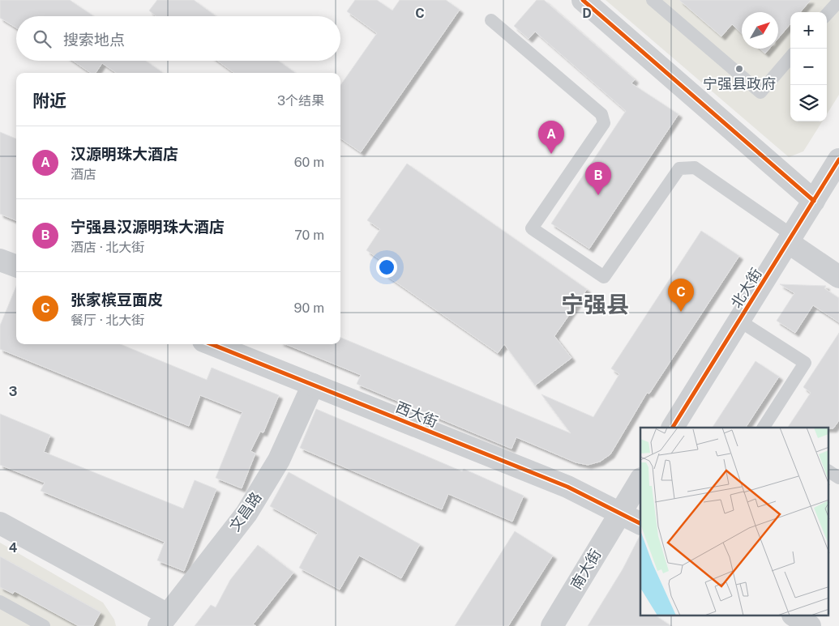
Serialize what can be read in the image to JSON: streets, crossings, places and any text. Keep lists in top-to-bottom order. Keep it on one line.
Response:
{"streets":{"street":["北大街","西大街","文昌路","南大街"]},"crossings":[["西大街","文昌路"],["西大街","南大街"]],"districts":["宁强县"],"places":["宁强县政府"],"north":"top right","page":{"map_buttons":["+","−"],"search":"搜索地点","heading":["附近","3个结果"],"pins":["A","B","C"],"list":[{"mark":"A","name":"汉源明珠大酒店","note":"酒店","value":"60 m"},{"mark":"B","name":"宁强县汉源明珠大酒店","note":"酒店 · 北大街","value":"70 m"},{"mark":"C","name":"张家槟豆面皮","note":"餐厅 · 北大街","value":"90 m"}]},"grid":{"columns":["C","D"],"rows":["3","4"]}}
